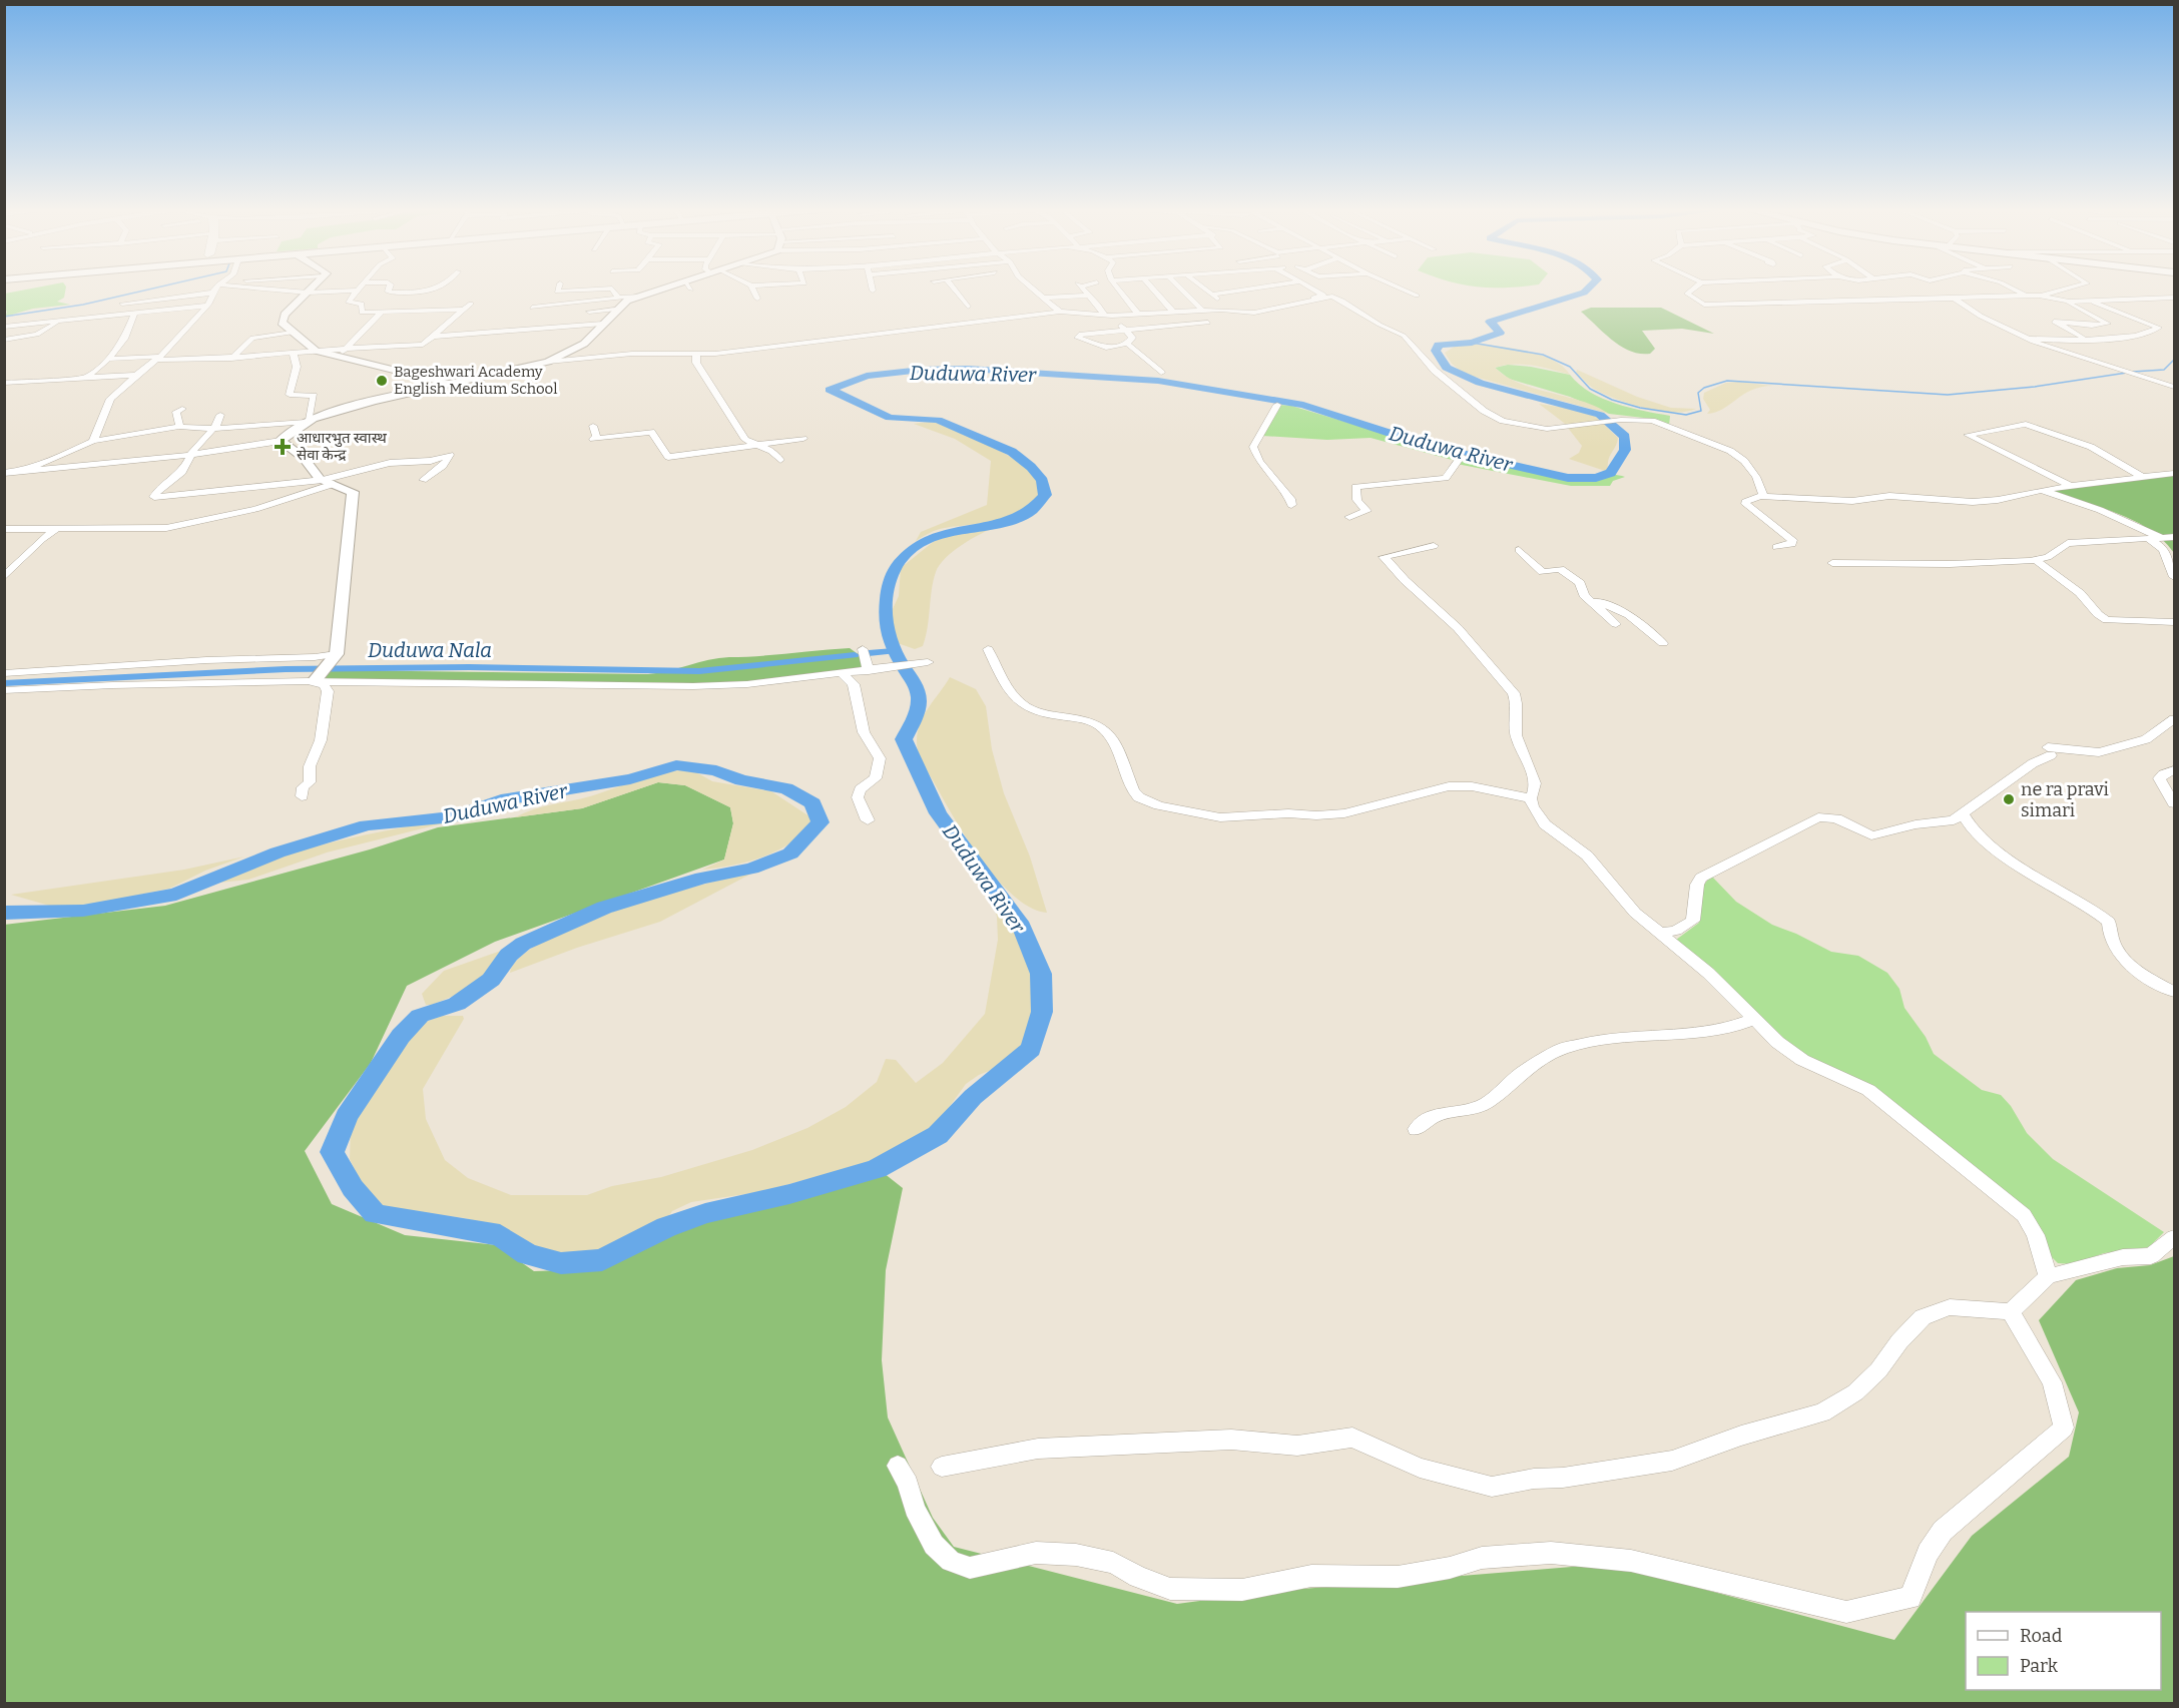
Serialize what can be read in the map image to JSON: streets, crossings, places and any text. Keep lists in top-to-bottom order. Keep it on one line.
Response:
{"water":["Duduwa River","Duduwa Nala"],"places":{"other":["Bageshwari Academy English Medium School","ne ra pravi simari"],"health":["आधारभुत स्वास्थ सेवा केन्द्र"]},"legend":["Road","Park"]}
